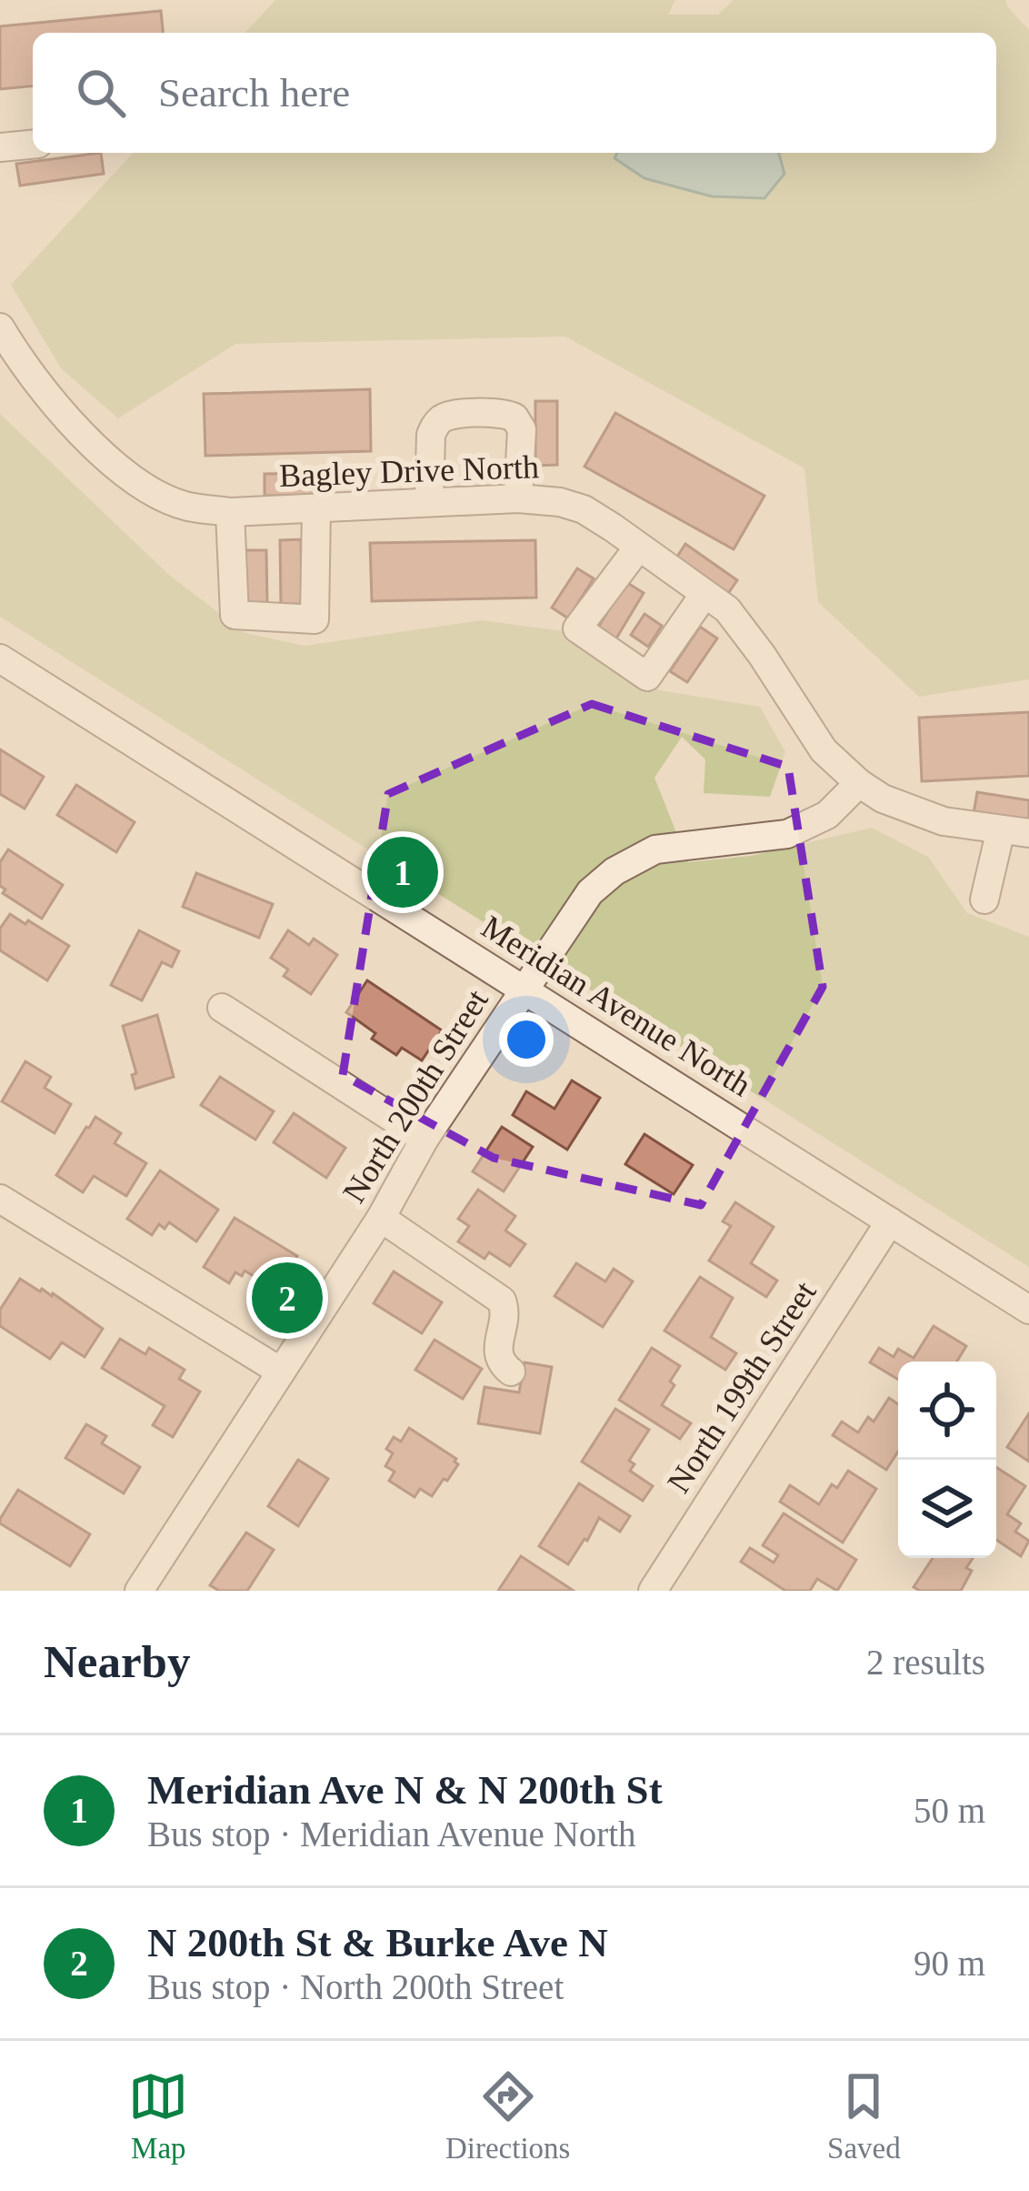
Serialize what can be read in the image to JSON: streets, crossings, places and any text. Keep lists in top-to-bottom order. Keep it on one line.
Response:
{"streets":{"street":["Bagley Drive North","Meridian Avenue North","North 200th Street","North 199th Street"]},"crossings":[["Bagley Drive North","North 200th Street"],["Meridian Avenue North","North 200th Street"],["Meridian Avenue North","North 199th Street"]],"page":{"search":"Search here","pins":["1","2"],"heading":["Nearby","2 results"],"list":[{"mark":"1","name":"Meridian Ave N & N 200th St","note":"Bus stop · Meridian Avenue North","value":"50 m"},{"mark":"2","name":"N 200th St & Burke Ave N","note":"Bus stop · North 200th Street","value":"90 m"}],"nav":["Map","Directions","Saved"]}}
